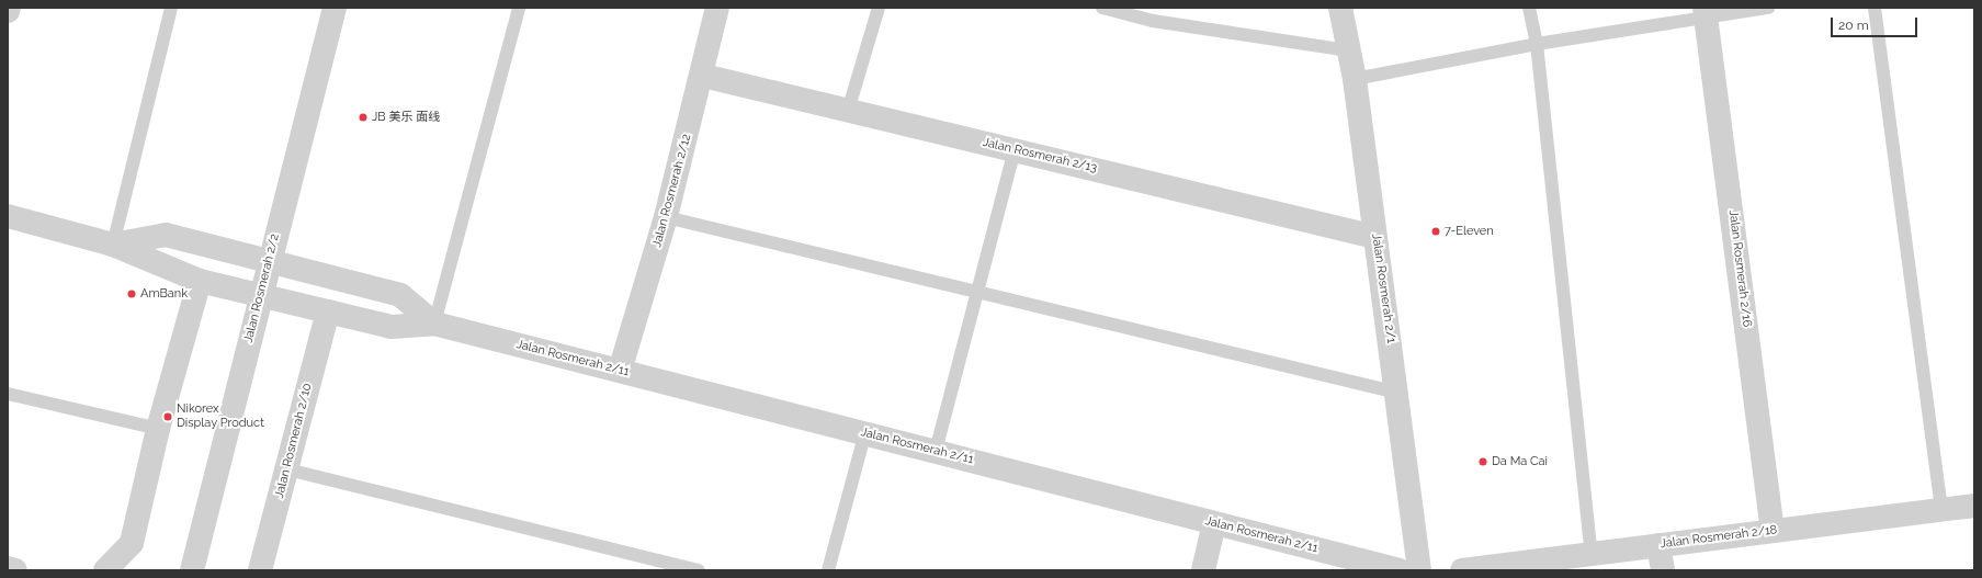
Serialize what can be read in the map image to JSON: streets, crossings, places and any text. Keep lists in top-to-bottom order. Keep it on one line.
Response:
{"streets":{"street":["Jalan Rosmerah 2/13","Jalan Rosmerah 2/12","Jalan Rosmerah 2/16","Jalan Rosmerah 2/2","Jalan Rosmerah 2/1","Jalan Rosmerah 2/11","Jalan Rosmerah 2/10","Jalan Rosmerah 2/18"]},"crossings":[["Jalan Rosmerah 2/13","Jalan Rosmerah 2/12"],["Jalan Rosmerah 2/13","Jalan Rosmerah 2/1"],["Jalan Rosmerah 2/12","Jalan Rosmerah 2/11"],["Jalan Rosmerah 2/16","Jalan Rosmerah 2/18"],["Jalan Rosmerah 2/2","Jalan Rosmerah 2/11"],["Jalan Rosmerah 2/11","Jalan Rosmerah 2/10"]],"places":["JB 美乐 面线","7-Eleven","AmBank","Nikorex Display Product","Da Ma Cai"],"scale_bar":"20 m"}
